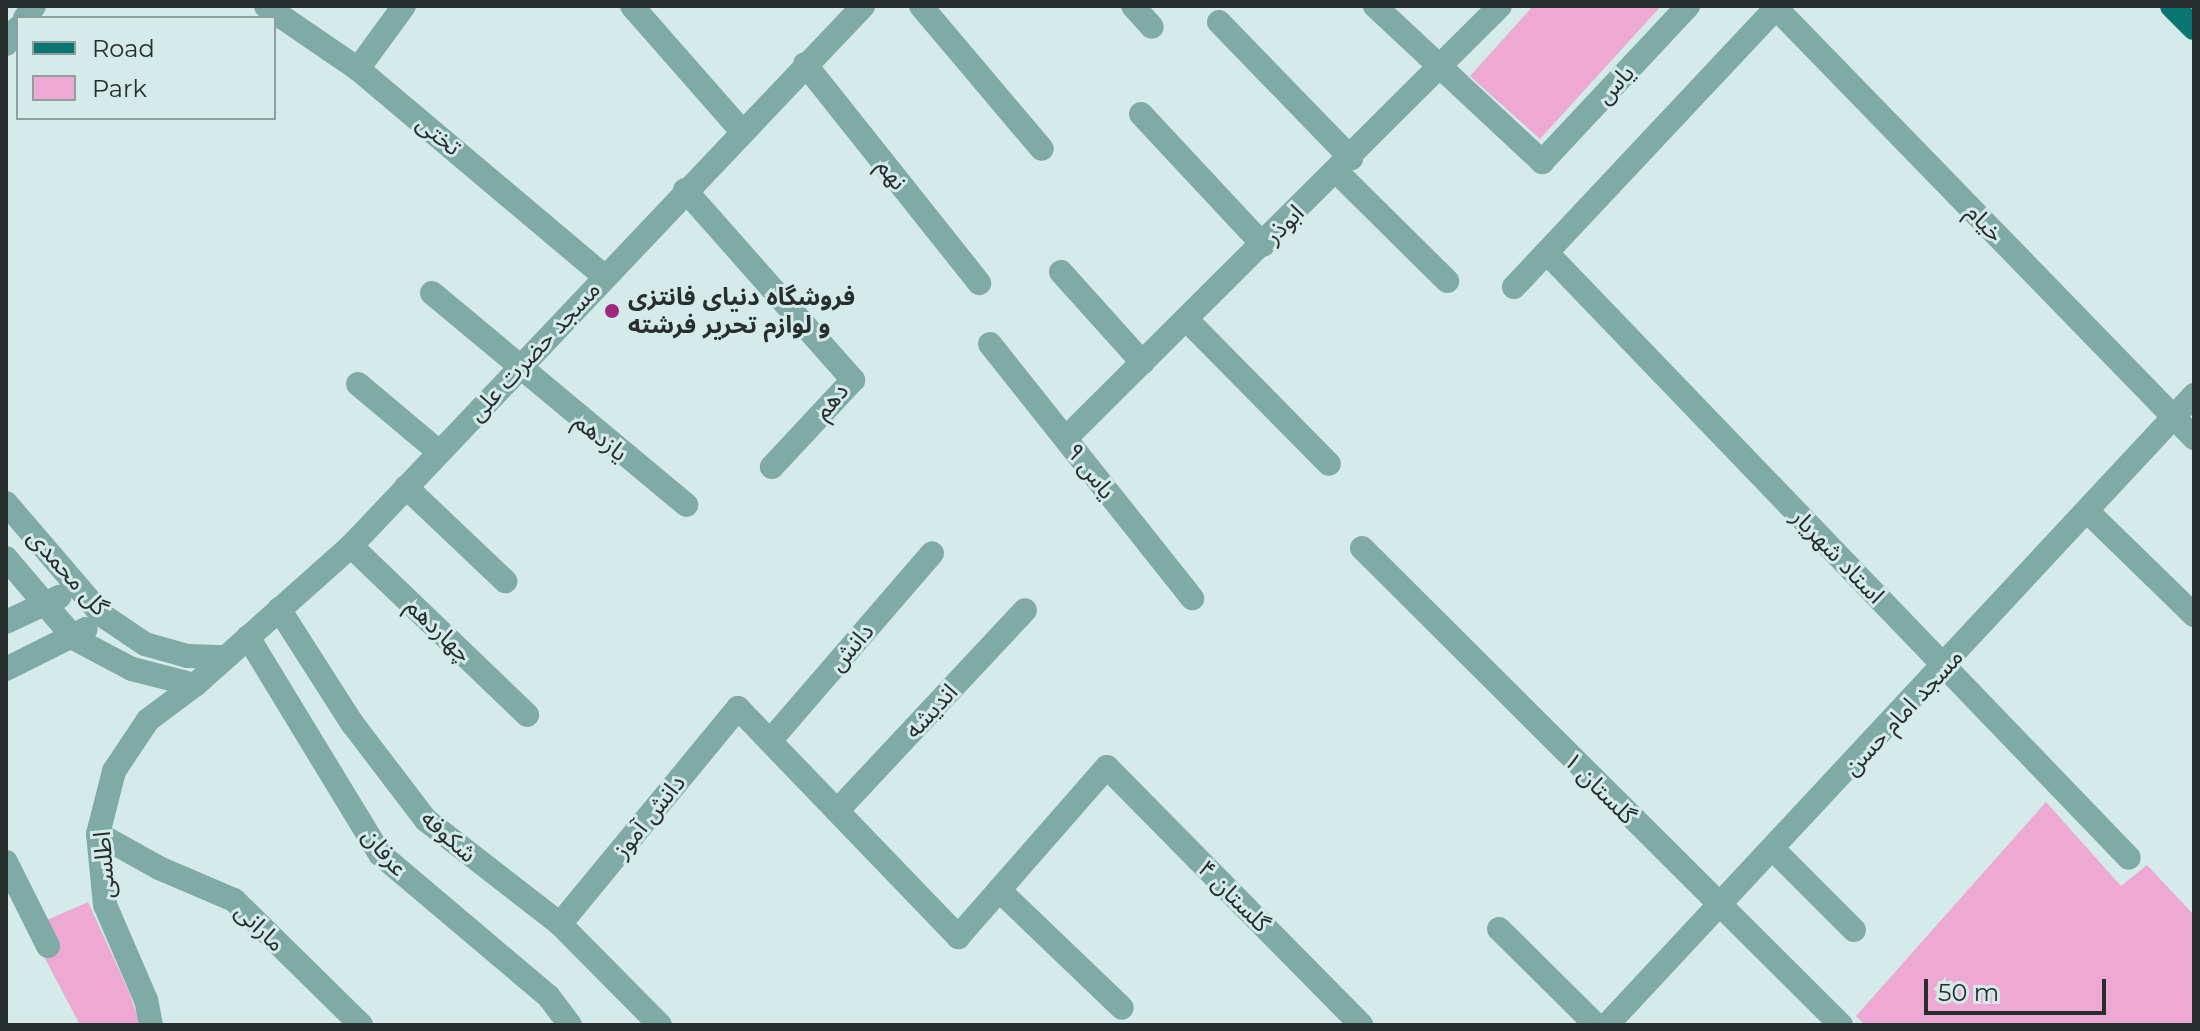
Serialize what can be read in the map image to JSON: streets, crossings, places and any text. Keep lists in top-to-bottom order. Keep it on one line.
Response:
{"streets":{"street":["یاس","تختی","نهم","خیام","ابوذر","مسجد حضرت علی","دهم","یازدهم","یاس ۹","استاد شهریار","گل محمدی","چهاردهم","دانش","اندیشه","مسجد امام حسن","گلستان ۱","دانش آموز","شکوفه","عرفان","اطلسی","گلستان ۴","مارانی"]},"crossings":[["یاس","ابوذر"],["تختی","مسجد حضرت علی"],["نهم","مسجد حضرت علی"],["خیام","استاد شهریار"],["خیام","مسجد امام حسن"],["ابوذر","یاس ۹"],["مسجد حضرت علی","دهم"],["مسجد حضرت علی","یازدهم"],["مسجد حضرت علی","گل محمدی"],["مسجد حضرت علی","چهاردهم"],["مسجد حضرت علی","شکوفه"],["مسجد حضرت علی","عرفان"],["مسجد حضرت علی","اطلسی"],["استاد شهریار","مسجد امام حسن"],["گل محمدی","اطلسی"],["دانش","دانش آموز"],["مسجد امام حسن","گلستان ۱"],["دانش آموز","شکوفه"],["اطلسی","مارانی"]],"places":["فروشگاه دنیای فانتزی و لوازم تحریر فرشته"],"legend":["Road","Park"],"scale_bar":"50 m"}
